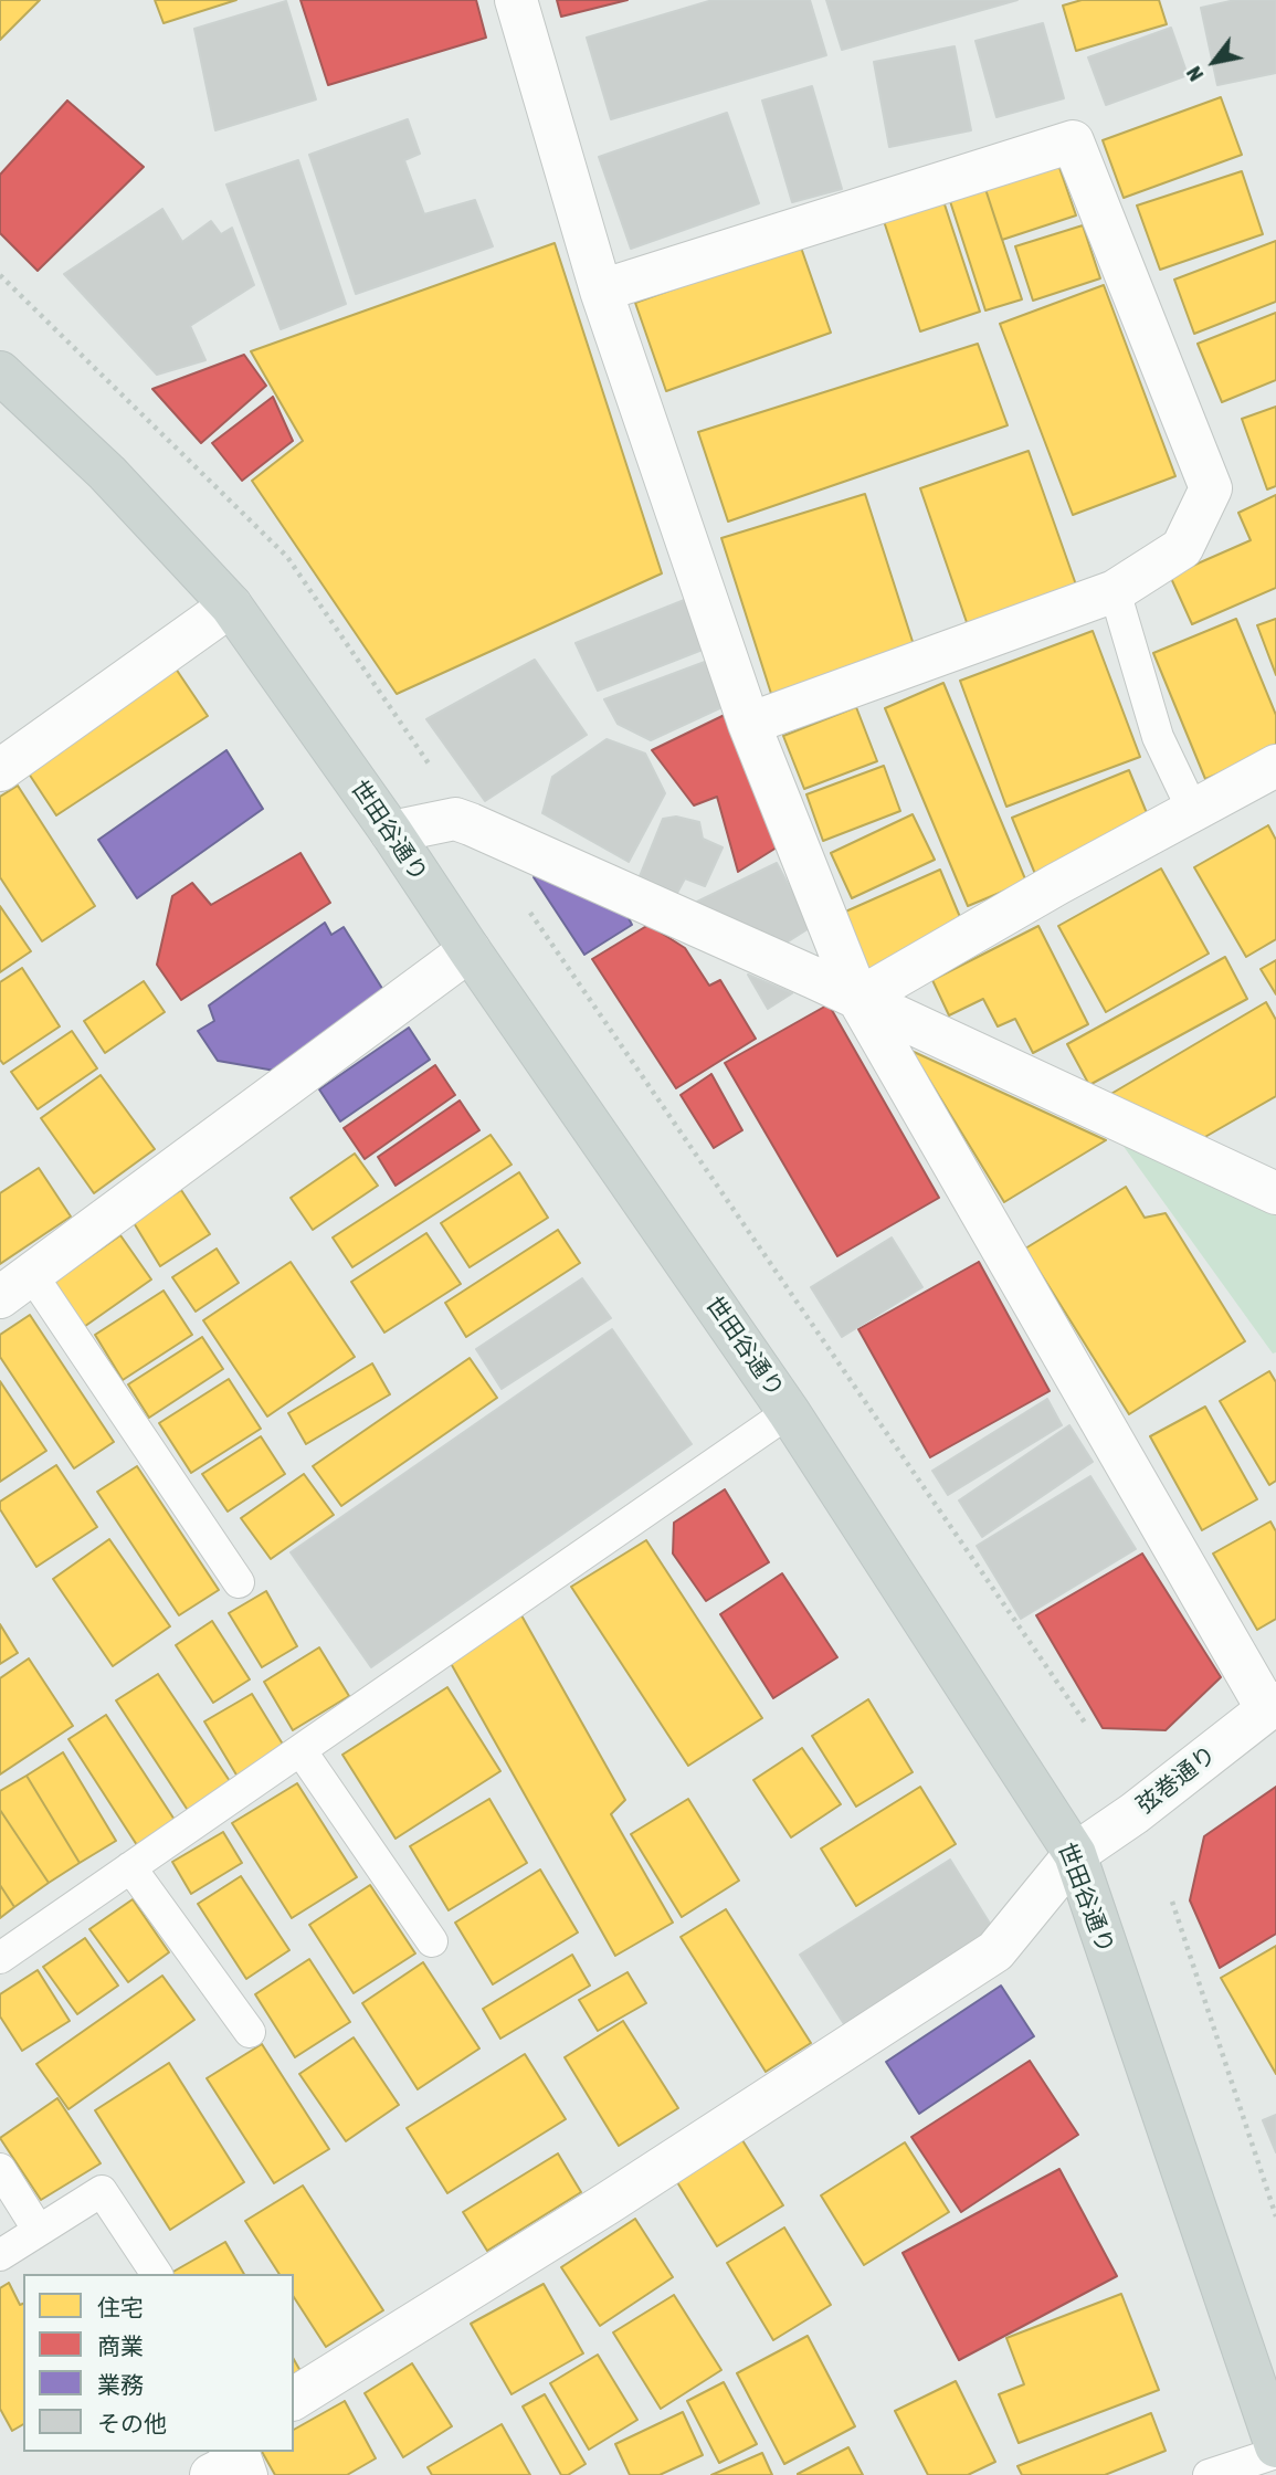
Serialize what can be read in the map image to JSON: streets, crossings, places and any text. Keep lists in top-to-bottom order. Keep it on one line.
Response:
{"streets":{"main road":["世田谷通り"],"street":["弦巻通り"]},"crossings":[["世田谷通り","弦巻通り"]],"legend":["住宅","商業","業務","その他"],"north":"bottom left"}
